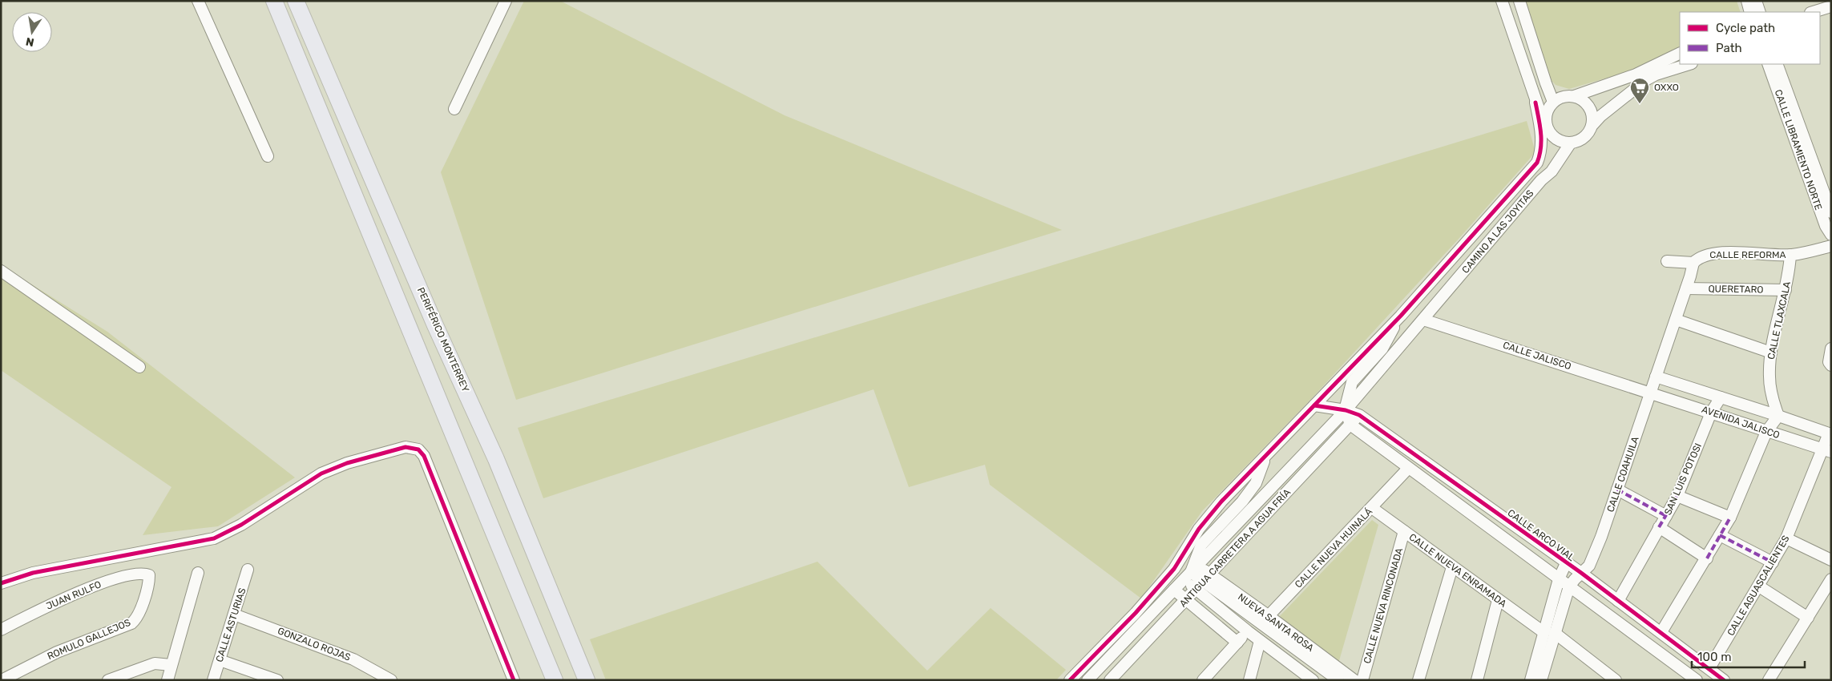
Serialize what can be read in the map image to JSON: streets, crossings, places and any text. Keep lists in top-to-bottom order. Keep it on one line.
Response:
{"streets":{"highway":["PERIFÉRICO MONTERREY"],"street":["CALLE LIBRAMIENTO NORTE","CAMINO A LAS JOYITAS","CALLE REFORMA","QUERETARO","CALLE TLAXCALA","CALLE JALISCO","AVENIDA JALISCO","CALLE COAHUILA","SAN LUIS POTOSI","CALLE ARCO VIAL","ANTIGUA CARRETERA A AGUA FRÍA","CALLE NUEVA HUINALÁ","CALLE NUEVA ENRAMADA","CALLE AGUASCALIENTES","JUAN RULFO","CALLE NUEVA RINCONADA","NUEVA SANTA ROSA","CALLE ASTURIAS","ROMULO GALLEJOS","GONZALO ROJAS"]},"crossings":[["CAMINO A LAS JOYITAS","CALLE JALISCO"],["CALLE REFORMA","CALLE TLAXCALA"],["CALLE REFORMA","CALLE COAHUILA"],["QUERETARO","CALLE TLAXCALA"],["QUERETARO","CALLE COAHUILA"],["CALLE TLAXCALA","AVENIDA JALISCO"],["CALLE JALISCO","AVENIDA JALISCO"],["CALLE JALISCO","CALLE COAHUILA"],["AVENIDA JALISCO","CALLE COAHUILA"],["AVENIDA JALISCO","SAN LUIS POTOSI"],["AVENIDA JALISCO","CALLE AGUASCALIENTES"],["CALLE COAHUILA","CALLE ARCO VIAL"],["CALLE COAHUILA","CALLE NUEVA ENRAMADA"],["SAN LUIS POTOSI","CALLE ARCO VIAL"],["CALLE ARCO VIAL","ANTIGUA CARRETERA A AGUA FRÍA"],["CALLE ARCO VIAL","CALLE NUEVA HUINALÁ"],["CALLE ARCO VIAL","CALLE AGUASCALIENTES"],["ANTIGUA CARRETERA A AGUA FRÍA","NUEVA SANTA ROSA"],["CALLE NUEVA HUINALÁ","CALLE NUEVA ENRAMADA"],["CALLE NUEVA HUINALÁ","NUEVA SANTA ROSA"],["CALLE NUEVA ENRAMADA","CALLE NUEVA RINCONADA"],["JUAN RULFO","ROMULO GALLEJOS"],["CALLE ASTURIAS","GONZALO ROJAS"]],"places":{"supermarket":["OXXO"]},"legend":["Cycle path","Path"],"scale_bar":"100 m","north":"bottom"}
